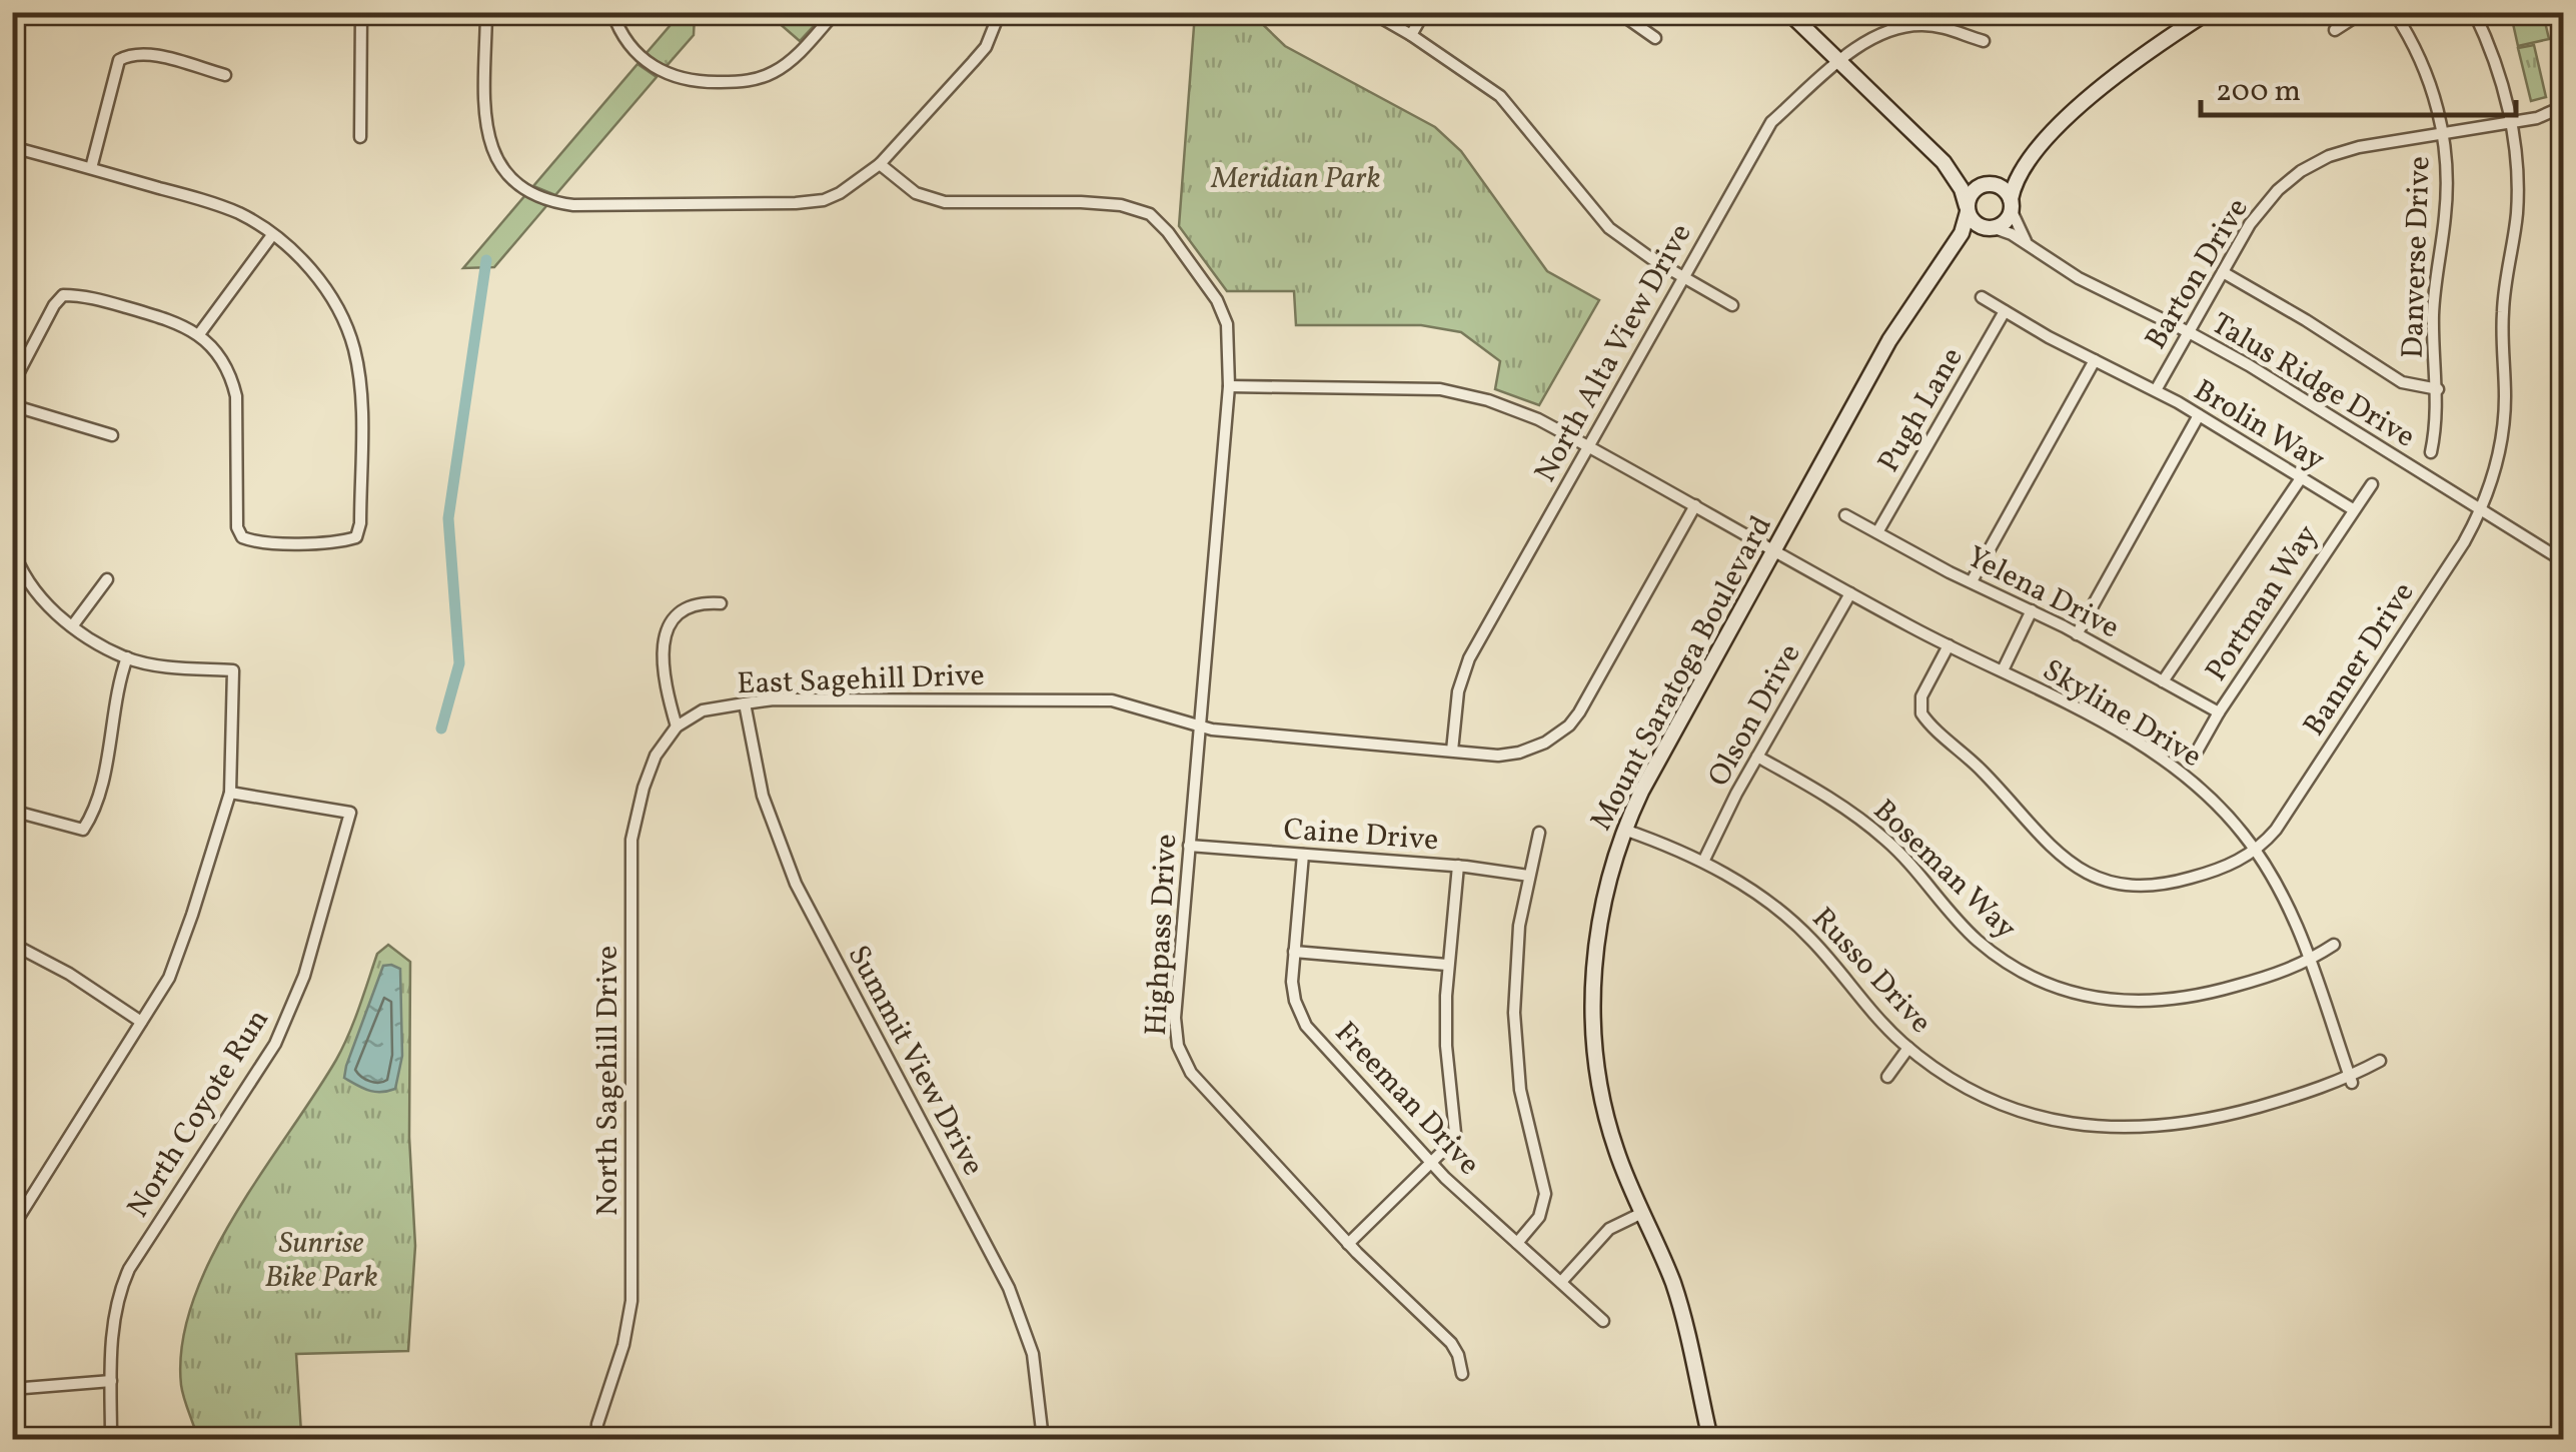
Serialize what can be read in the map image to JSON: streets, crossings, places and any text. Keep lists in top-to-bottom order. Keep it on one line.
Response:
{"streets":{"street":["Danverse Drive","Barton Drive","North Alta View Drive","Talus Ridge Drive","Pugh Lane","Brolin Way","Yelena Drive","Portman Way","Banner Drive","Mount Saratoga Boulevard","East Sagehill Drive","Skyline Drive","Olson Drive","Caine Drive","Boseman Way","Highpass Drive","Russo Drive","Summit View Drive","North Sagehill Drive","Freeman Drive","North Coyote Run"]},"crossings":[["Danverse Drive","Barton Drive"],["Barton Drive","Talus Ridge Drive"],["Barton Drive","Brolin Way"],["Barton Drive","Banner Drive"],["North Alta View Drive","East Sagehill Drive"],["North Alta View Drive","Skyline Drive"],["Talus Ridge Drive","Banner Drive"],["Talus Ridge Drive","Mount Saratoga Boulevard"],["Pugh Lane","Brolin Way"],["Pugh Lane","Yelena Drive"],["Brolin Way","Portman Way"],["Yelena Drive","Portman Way"],["Banner Drive","Skyline Drive"],["Mount Saratoga Boulevard","Skyline Drive"],["Mount Saratoga Boulevard","Russo Drive"],["East Sagehill Drive","Highpass Drive"],["East Sagehill Drive","Summit View Drive"],["East Sagehill Drive","North Sagehill Drive"],["Skyline Drive","Olson Drive"],["Skyline Drive","Boseman Way"],["Skyline Drive","Highpass Drive"],["Skyline Drive","Russo Drive"],["Olson Drive","Boseman Way"],["Olson Drive","Russo Drive"],["Caine Drive","Highpass Drive"],["Caine Drive","Freeman Drive"]],"parks":["Meridian Park","Sunrise Bike Park"],"scale_bar":"200 m"}
